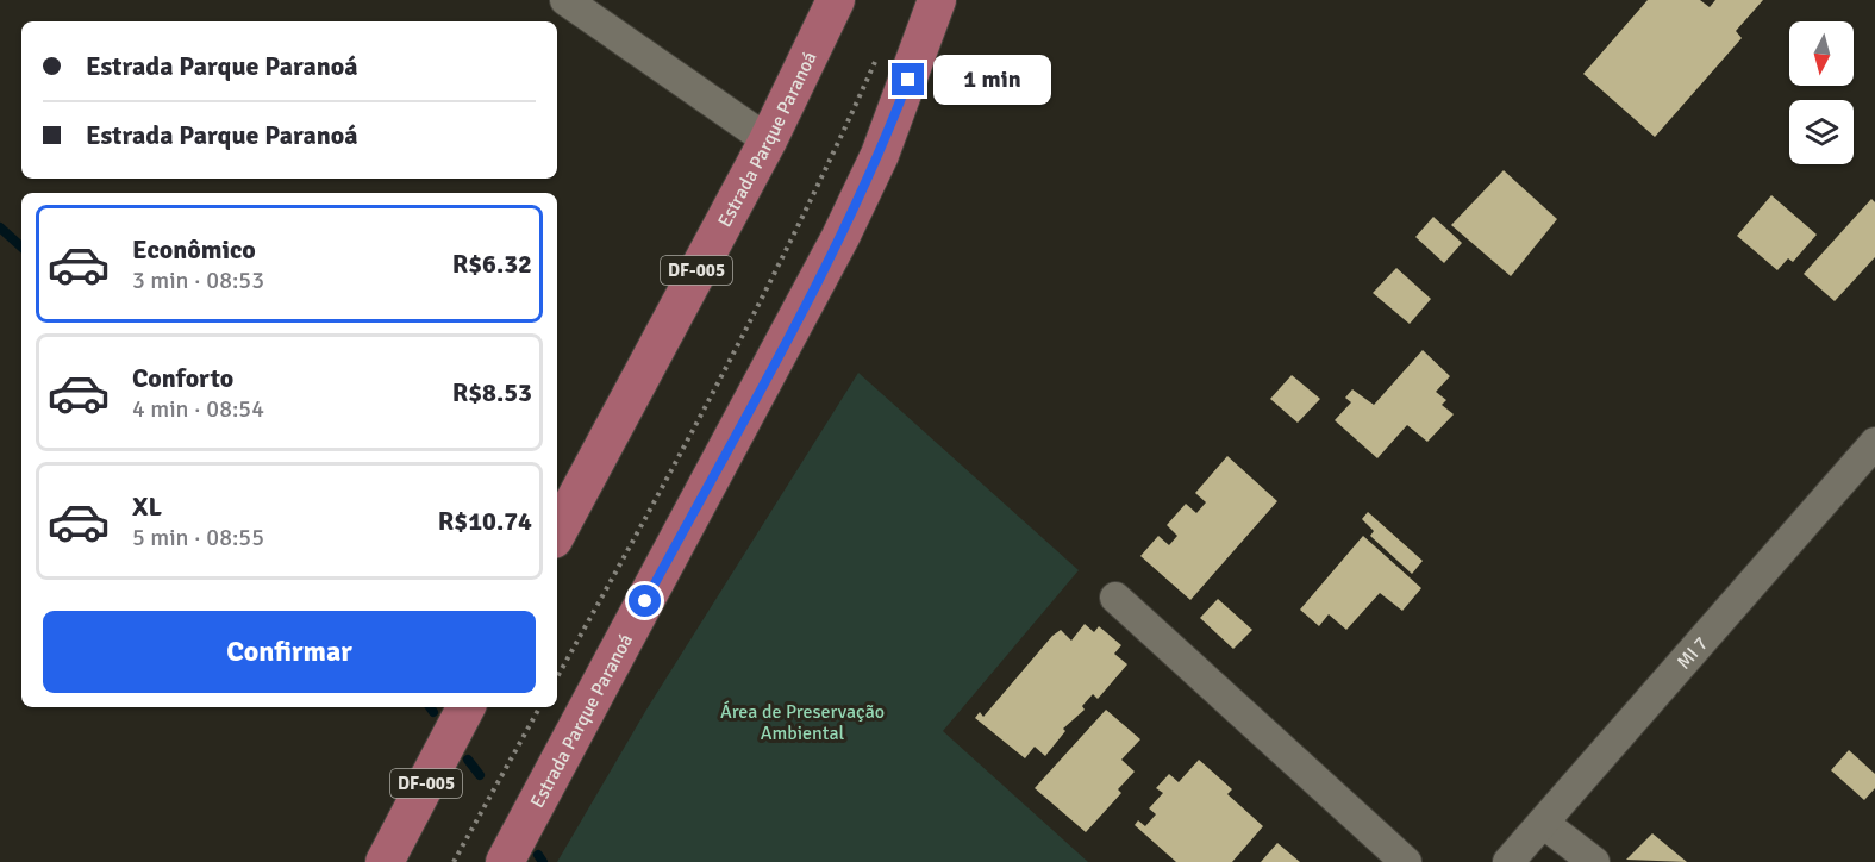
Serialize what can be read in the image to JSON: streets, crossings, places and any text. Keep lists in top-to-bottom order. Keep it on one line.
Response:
{"streets":{"main road":["Estrada Parque Paranoá","DF-005"],"street":["MI 7"]},"parks":["Área de Preservação Ambiental"],"north":"bottom","page":{"banner":["Estrada Parque Paranoá","Estrada Parque Paranoá"],"bubble":"1 min","list":[{"name":"Econômico","note":"3 min · 08:53","value":"R$6.32"},{"name":"Conforto","note":"4 min · 08:54","value":"R$8.53"},{"name":"XL","note":"5 min · 08:55","value":"R$10.74"}],"buttons":"Confirmar"}}
